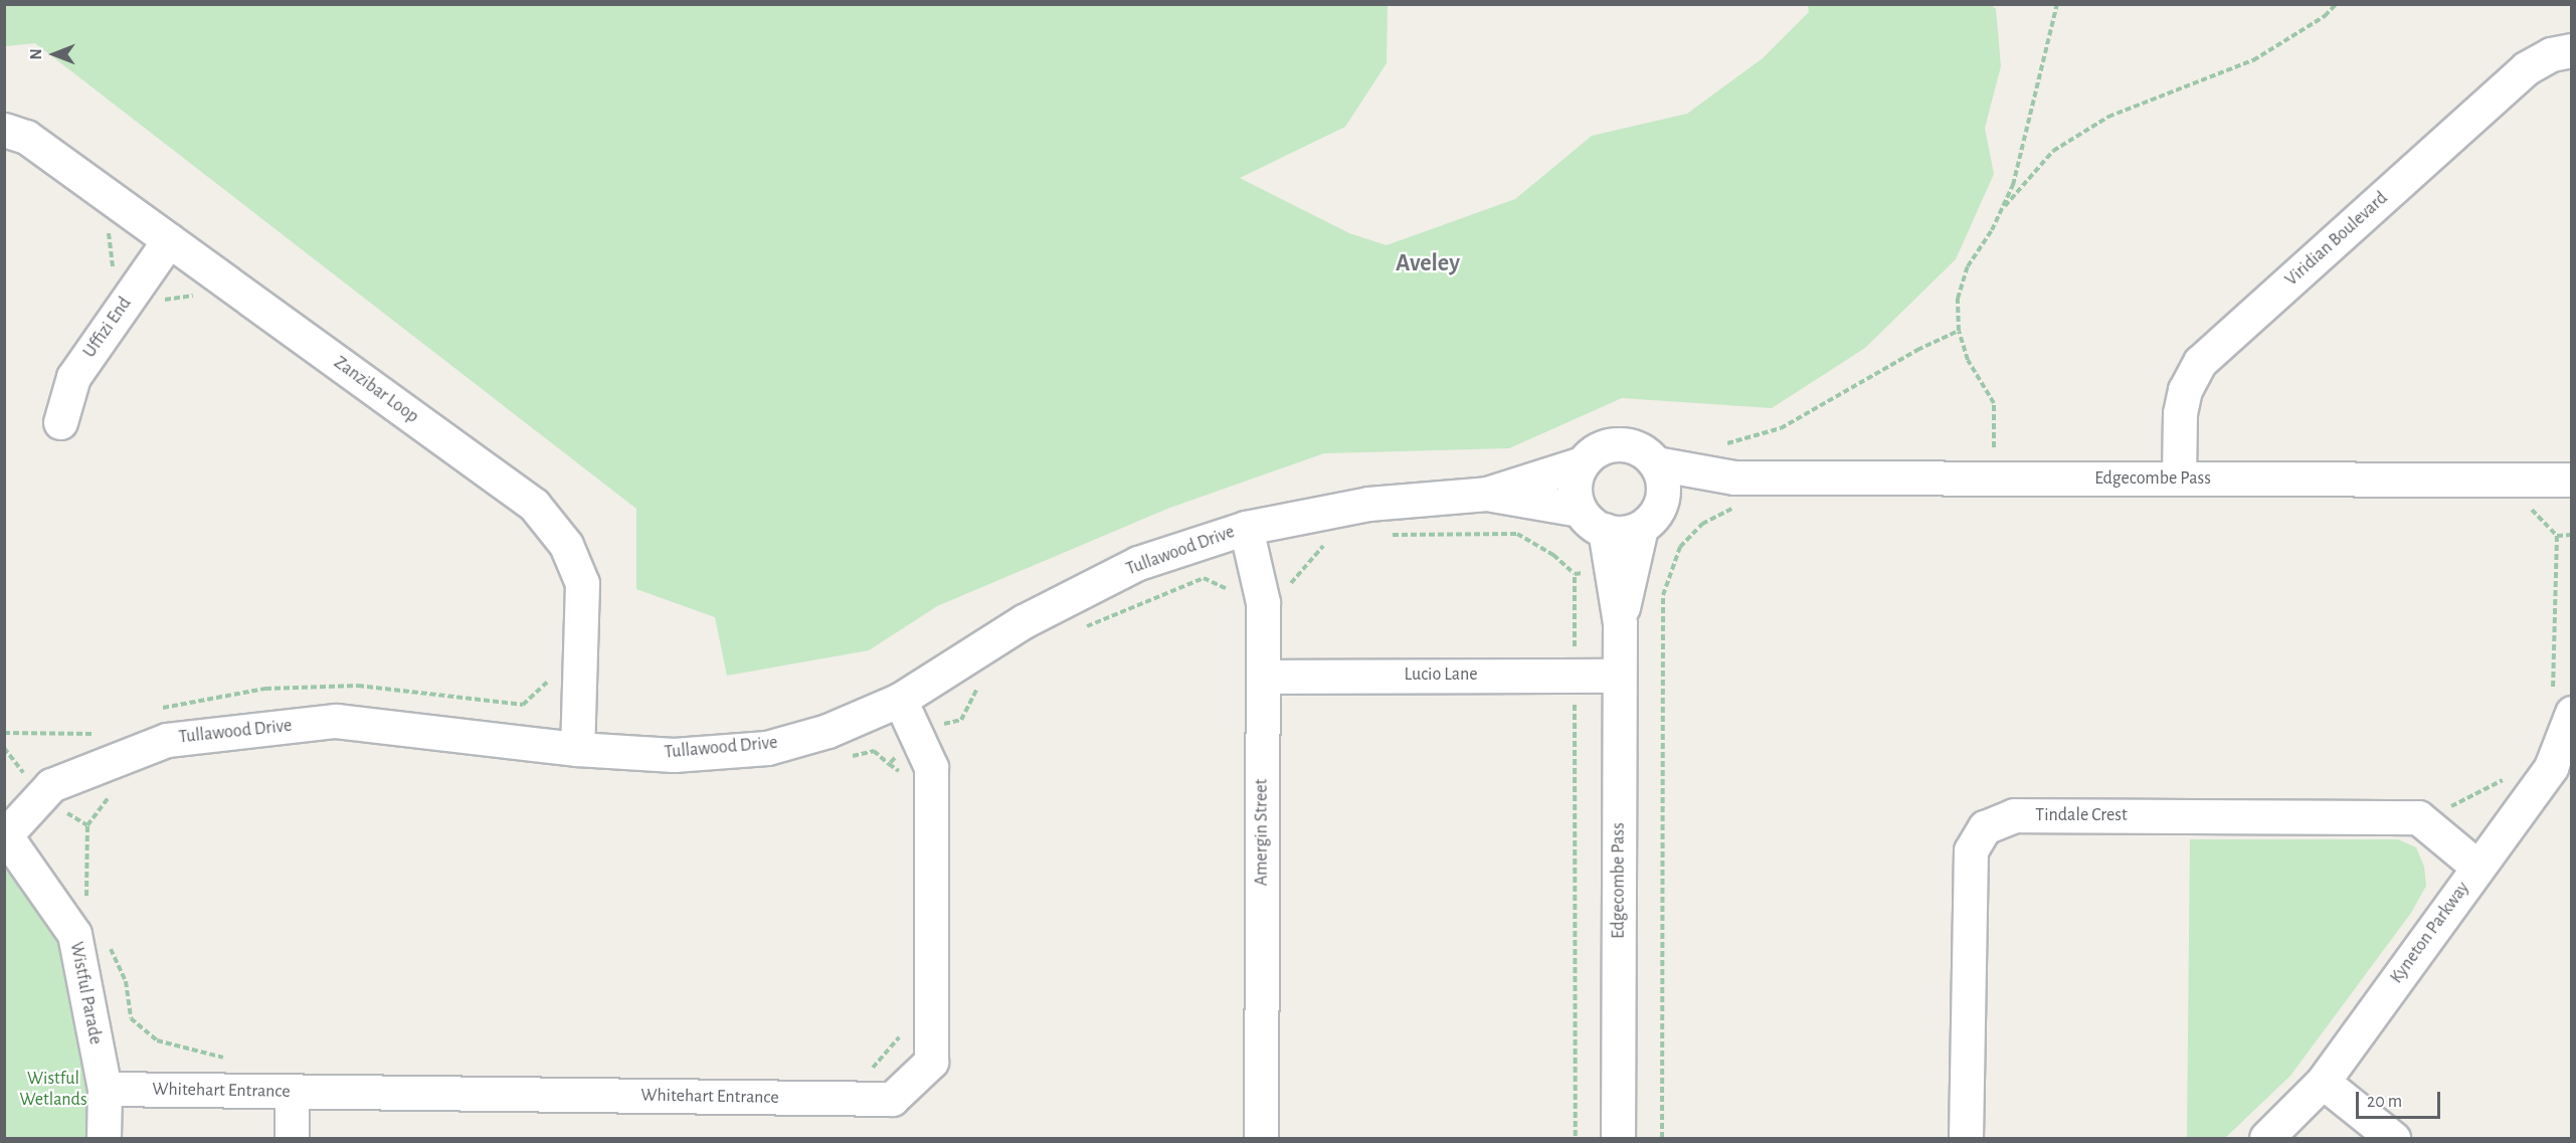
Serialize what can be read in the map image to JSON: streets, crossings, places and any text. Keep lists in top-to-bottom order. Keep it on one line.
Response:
{"streets":{"street":["Viridian Boulevard","Uffizi End","Zanzibar Loop","Edgecombe Pass","Tullawood Drive","Lucio Lane","Tindale Crest","Amergin Street","Kyneton Parkway","Wistful Parade","Whitehart Entrance"]},"crossings":[["Viridian Boulevard","Edgecombe Pass"],["Uffizi End","Zanzibar Loop"],["Zanzibar Loop","Tullawood Drive"],["Edgecombe Pass","Tullawood Drive"],["Edgecombe Pass","Lucio Lane"],["Tullawood Drive","Amergin Street"],["Tullawood Drive","Wistful Parade"],["Tullawood Drive","Whitehart Entrance"],["Lucio Lane","Amergin Street"],["Tindale Crest","Kyneton Parkway"],["Wistful Parade","Whitehart Entrance"]],"districts":["Aveley"],"parks":["Wistful Wetlands"],"scale_bar":"20 m","north":"left"}
